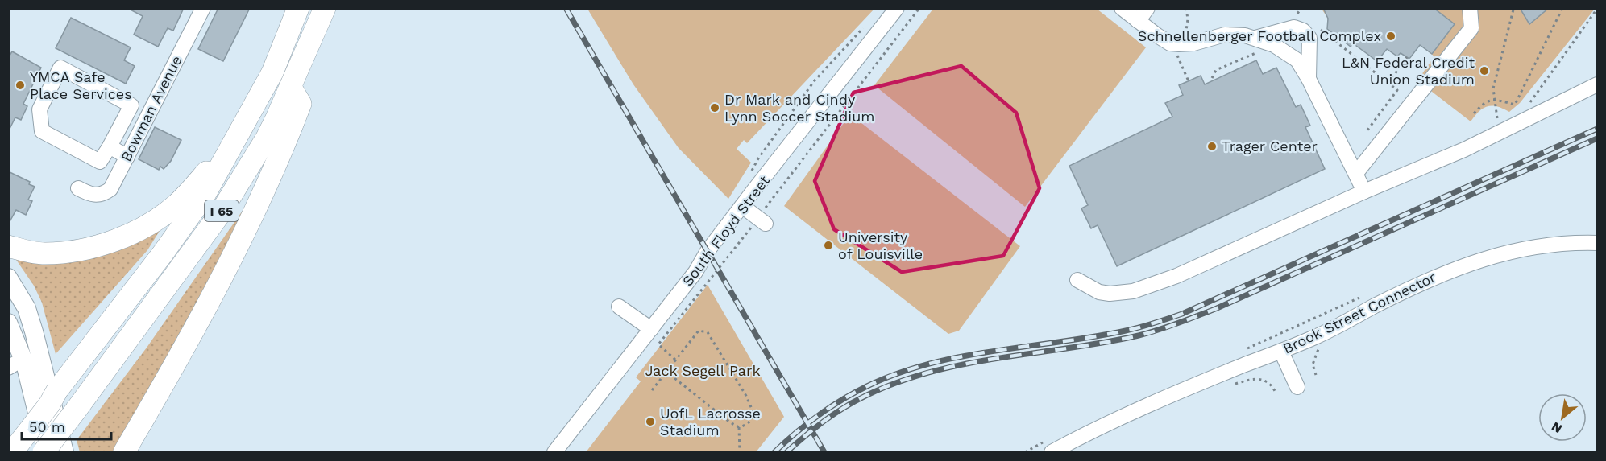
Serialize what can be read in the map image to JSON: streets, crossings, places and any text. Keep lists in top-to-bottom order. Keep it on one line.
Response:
{"streets":{"highway":["I 65"],"street":["Bowman Avenue","South Floyd Street","Brook Street Connector"]},"parks":["Jack Segell Park"],"places":["Schnellenberger Football Complex","L&N Federal Credit Union Stadium","YMCA Safe Place Services","Dr Mark and Cindy Lynn Soccer Stadium","Trager Center","University of Louisville","UofL Lacrosse Stadium"],"scale_bar":"50 m","north":"bottom left"}
